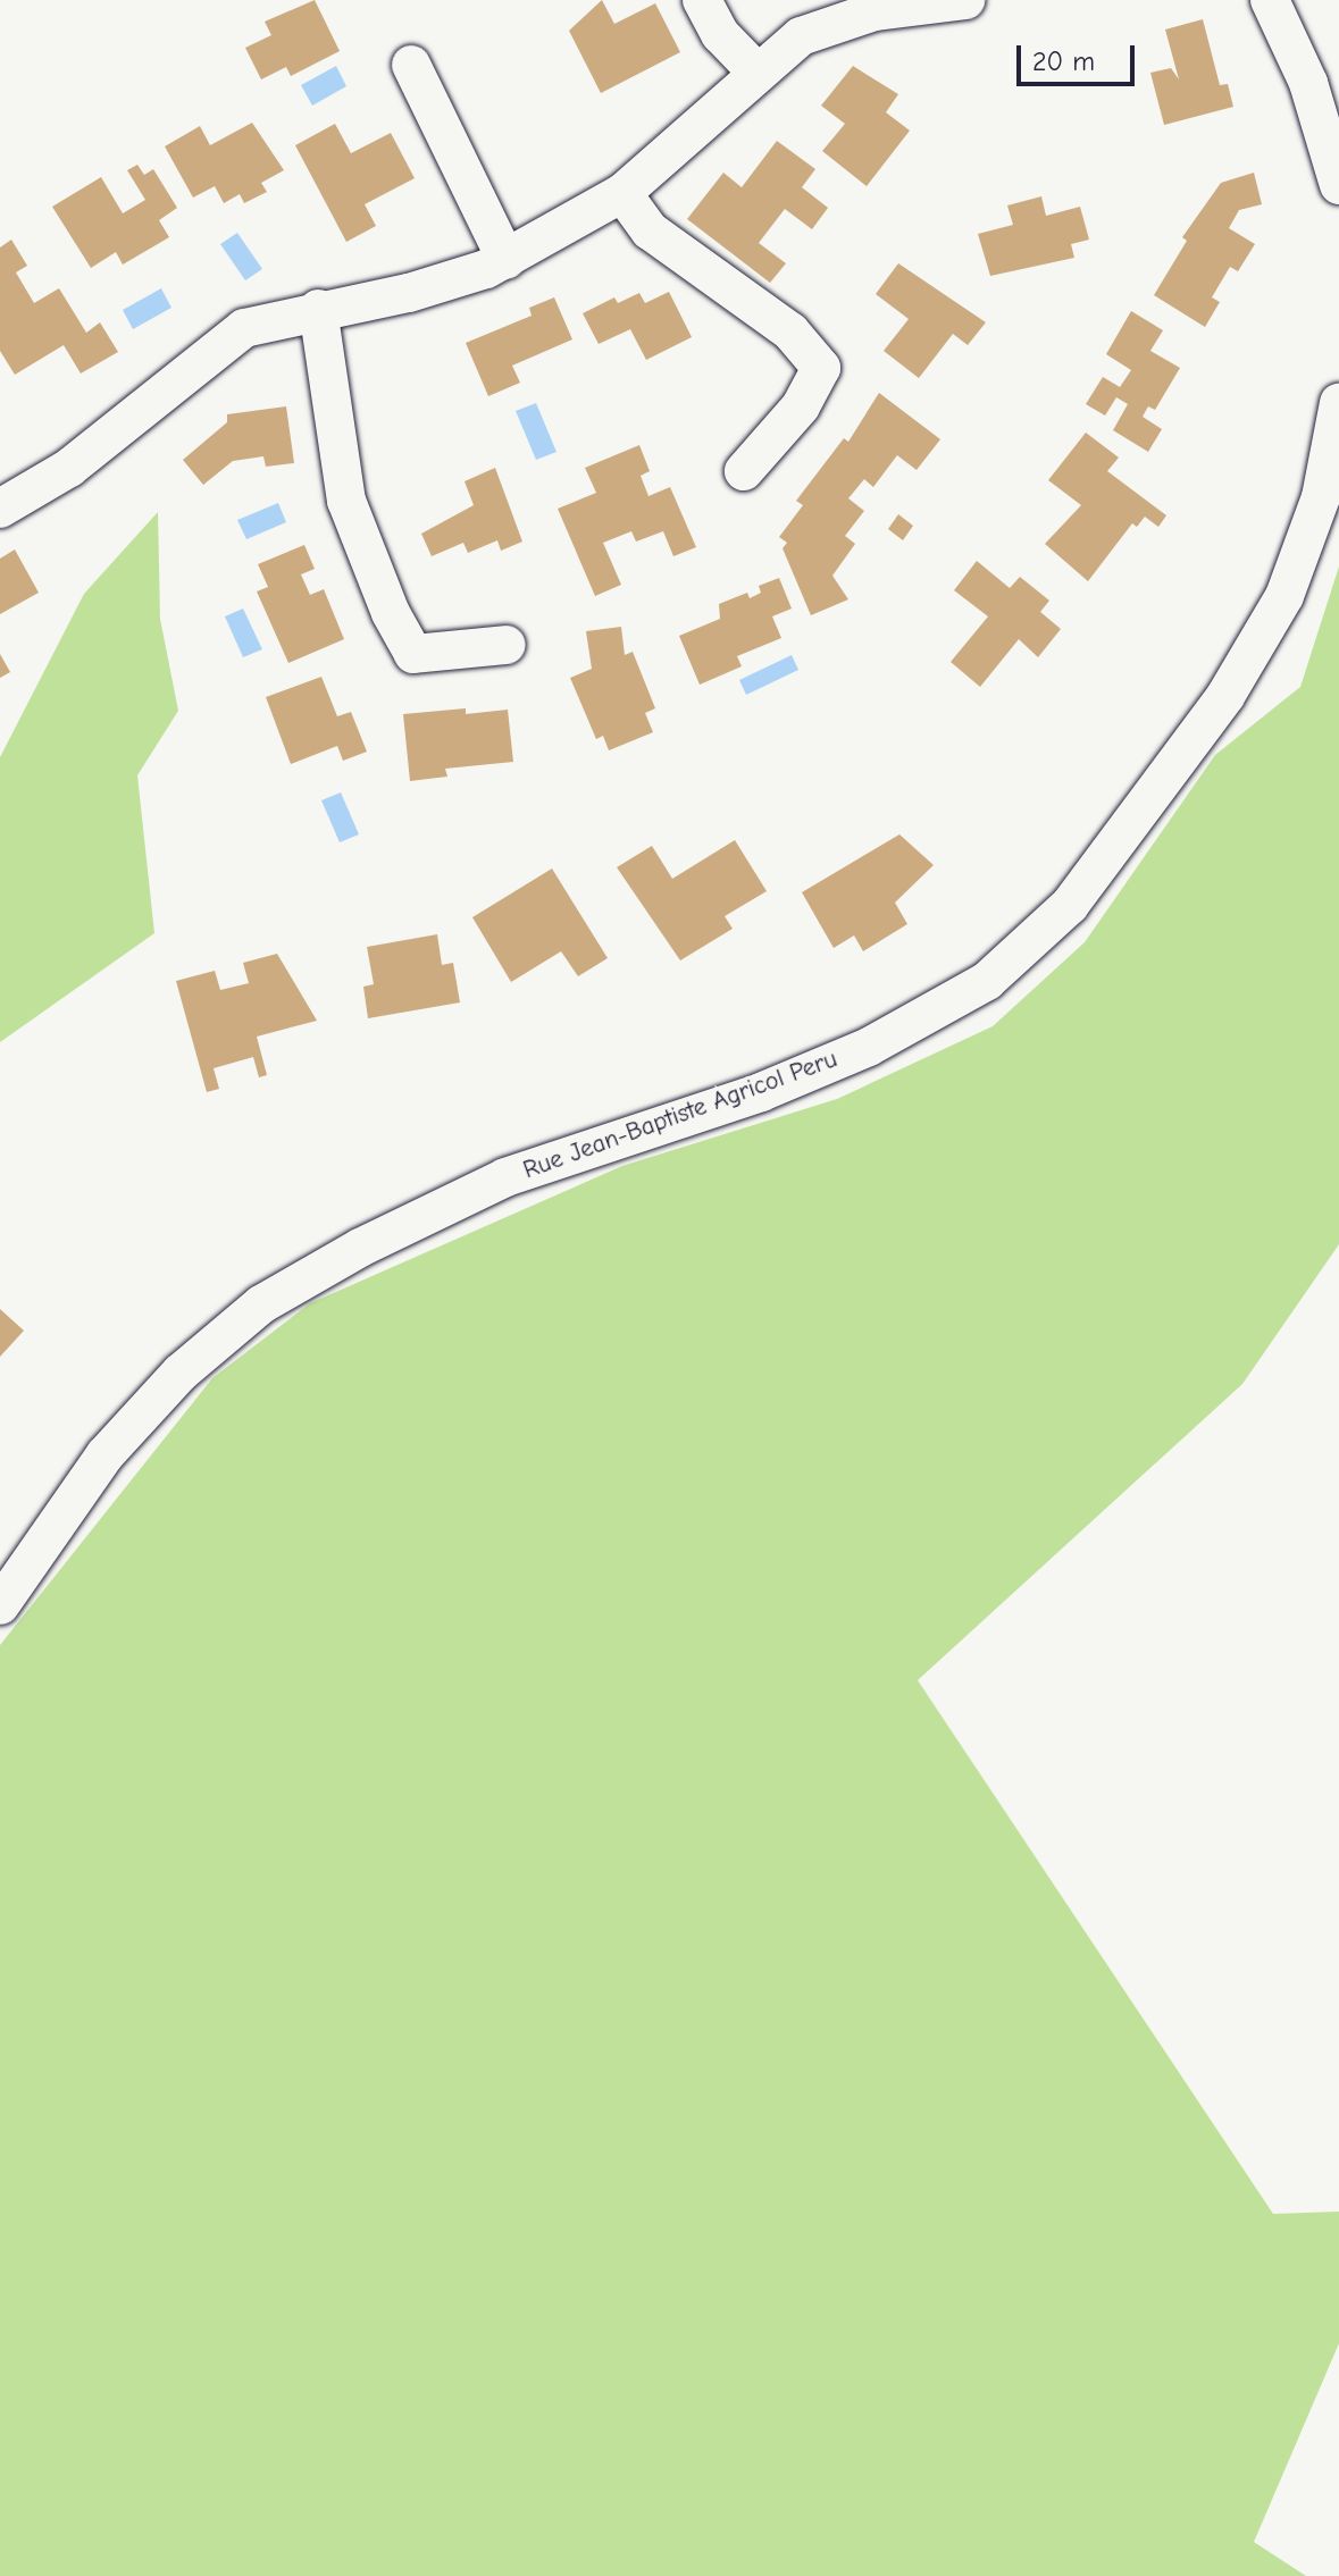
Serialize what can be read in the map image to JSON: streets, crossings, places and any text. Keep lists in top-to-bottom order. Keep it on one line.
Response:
{"streets":{"street":["Rue Jean-Baptiste Agricol Peru"]},"scale_bar":"20 m"}
